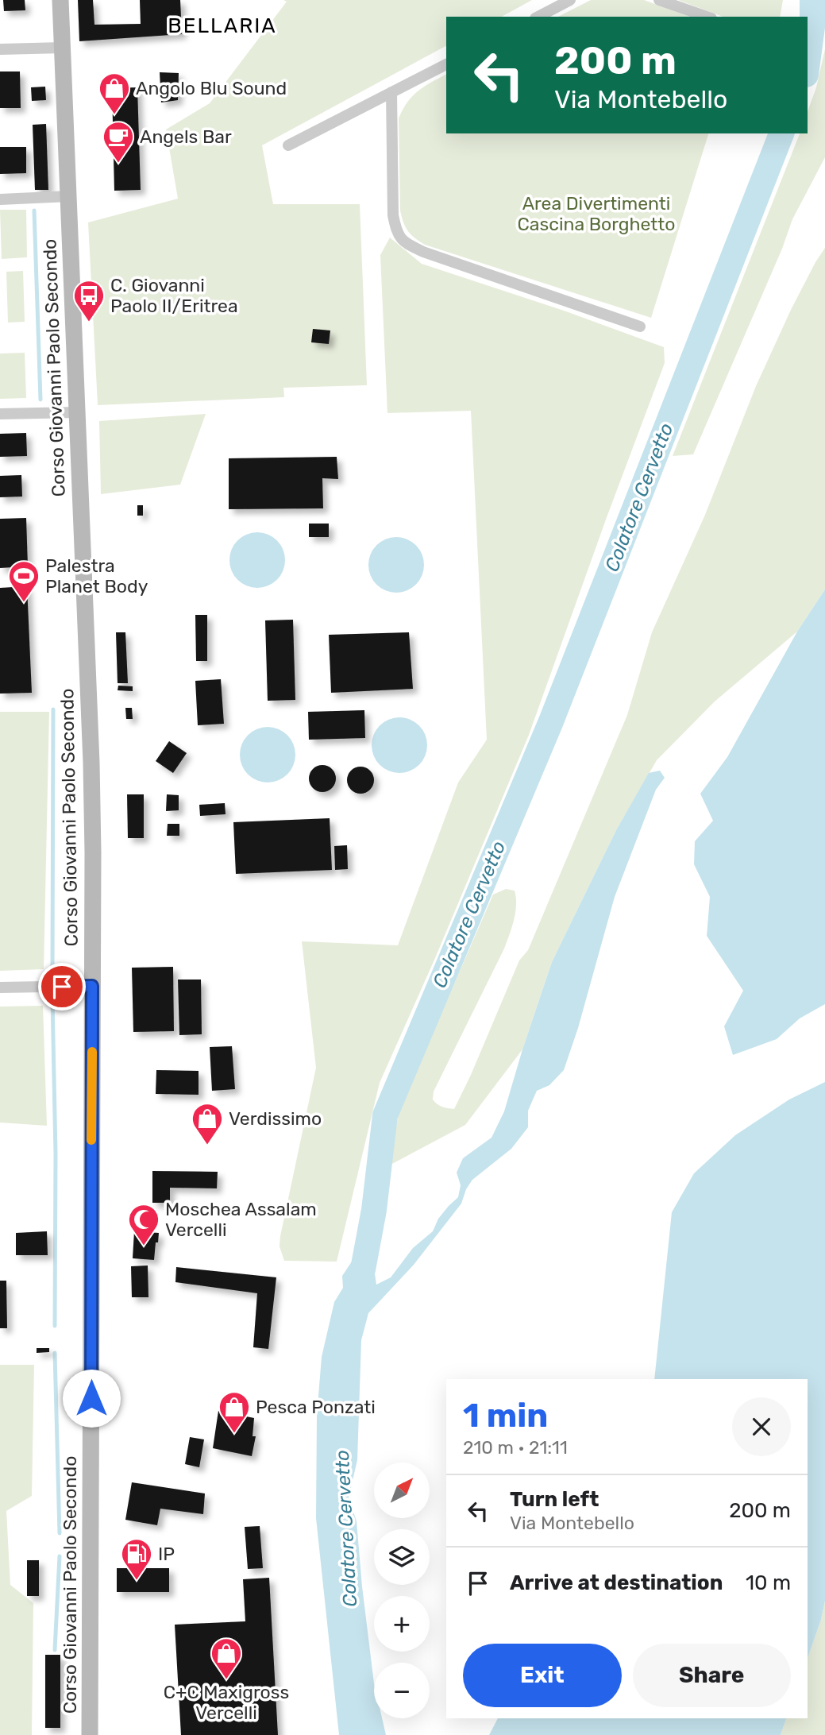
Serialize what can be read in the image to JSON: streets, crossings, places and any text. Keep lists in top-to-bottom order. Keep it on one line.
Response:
{"streets":{"main road":["Corso Giovanni Paolo Secondo"]},"districts":["BELLARIA"],"water":["Colatore Cervetto"],"parks":["Area Divertimenti Cascina Borghetto"],"places":{"shop":["Angolo Blu Sound","Verdissimo","Pesca Ponzati","C+C Maxigross Vercelli"],"cafe":["Angels Bar"],"bus stop":["C. Giovanni Paolo II/Eritrea"],"sports":["Palestra Planet Body"],"mosque":["Moschea Assalam Vercelli"],"fuel station":["IP"]},"north":"top right","page":{"turn":["200 m","Via Montebello"],"heading":["1 min","210 m · 21:11"],"map_buttons":["+","−"],"list":[{"name":"Turn left","note":"Via Montebello","value":"200 m"},{"name":"Arrive at destination","value":"10 m"}],"buttons":["Exit","Share"]}}
